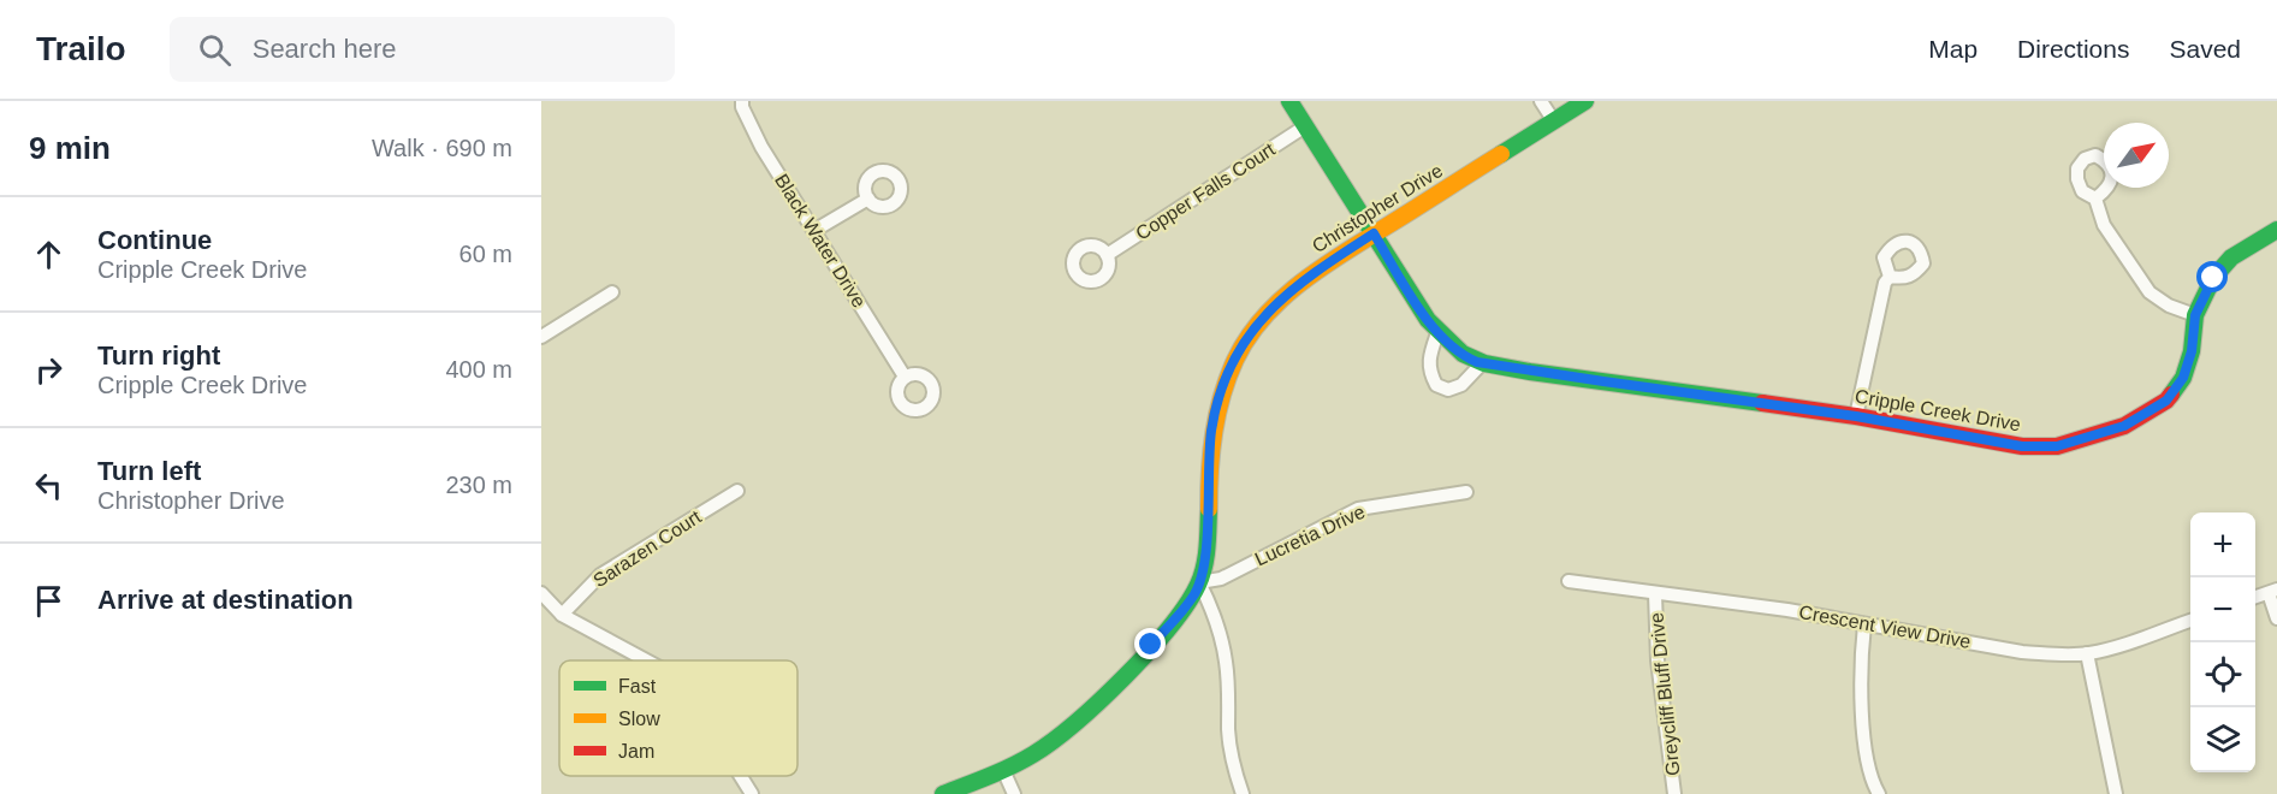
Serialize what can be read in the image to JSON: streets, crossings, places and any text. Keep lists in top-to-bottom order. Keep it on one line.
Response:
{"streets":{"street":["Copper Falls Court","Christopher Drive","Black Water Drive","Cripple Creek Drive","Lucretia Drive","Sarazen Court","Crescent View Drive","Greycliff Bluff Drive"]},"crossings":[["Copper Falls Court","Cripple Creek Drive"],["Christopher Drive","Cripple Creek Drive"],["Christopher Drive","Lucretia Drive"],["Crescent View Drive","Greycliff Bluff Drive"]],"legend":["Fast","Slow","Jam"],"north":"top right","page":{"header":"Trailo","search":"Search here","nav":["Map","Directions","Saved"],"heading":["9 min","Walk · 690 m"],"list":[["Continue","Cripple Creek Drive","60 m"],["Turn right","Cripple Creek Drive","400 m"],["Turn left","Christopher Drive","230 m"],"Arrive at destination"],"map_buttons":["+","−"]}}
